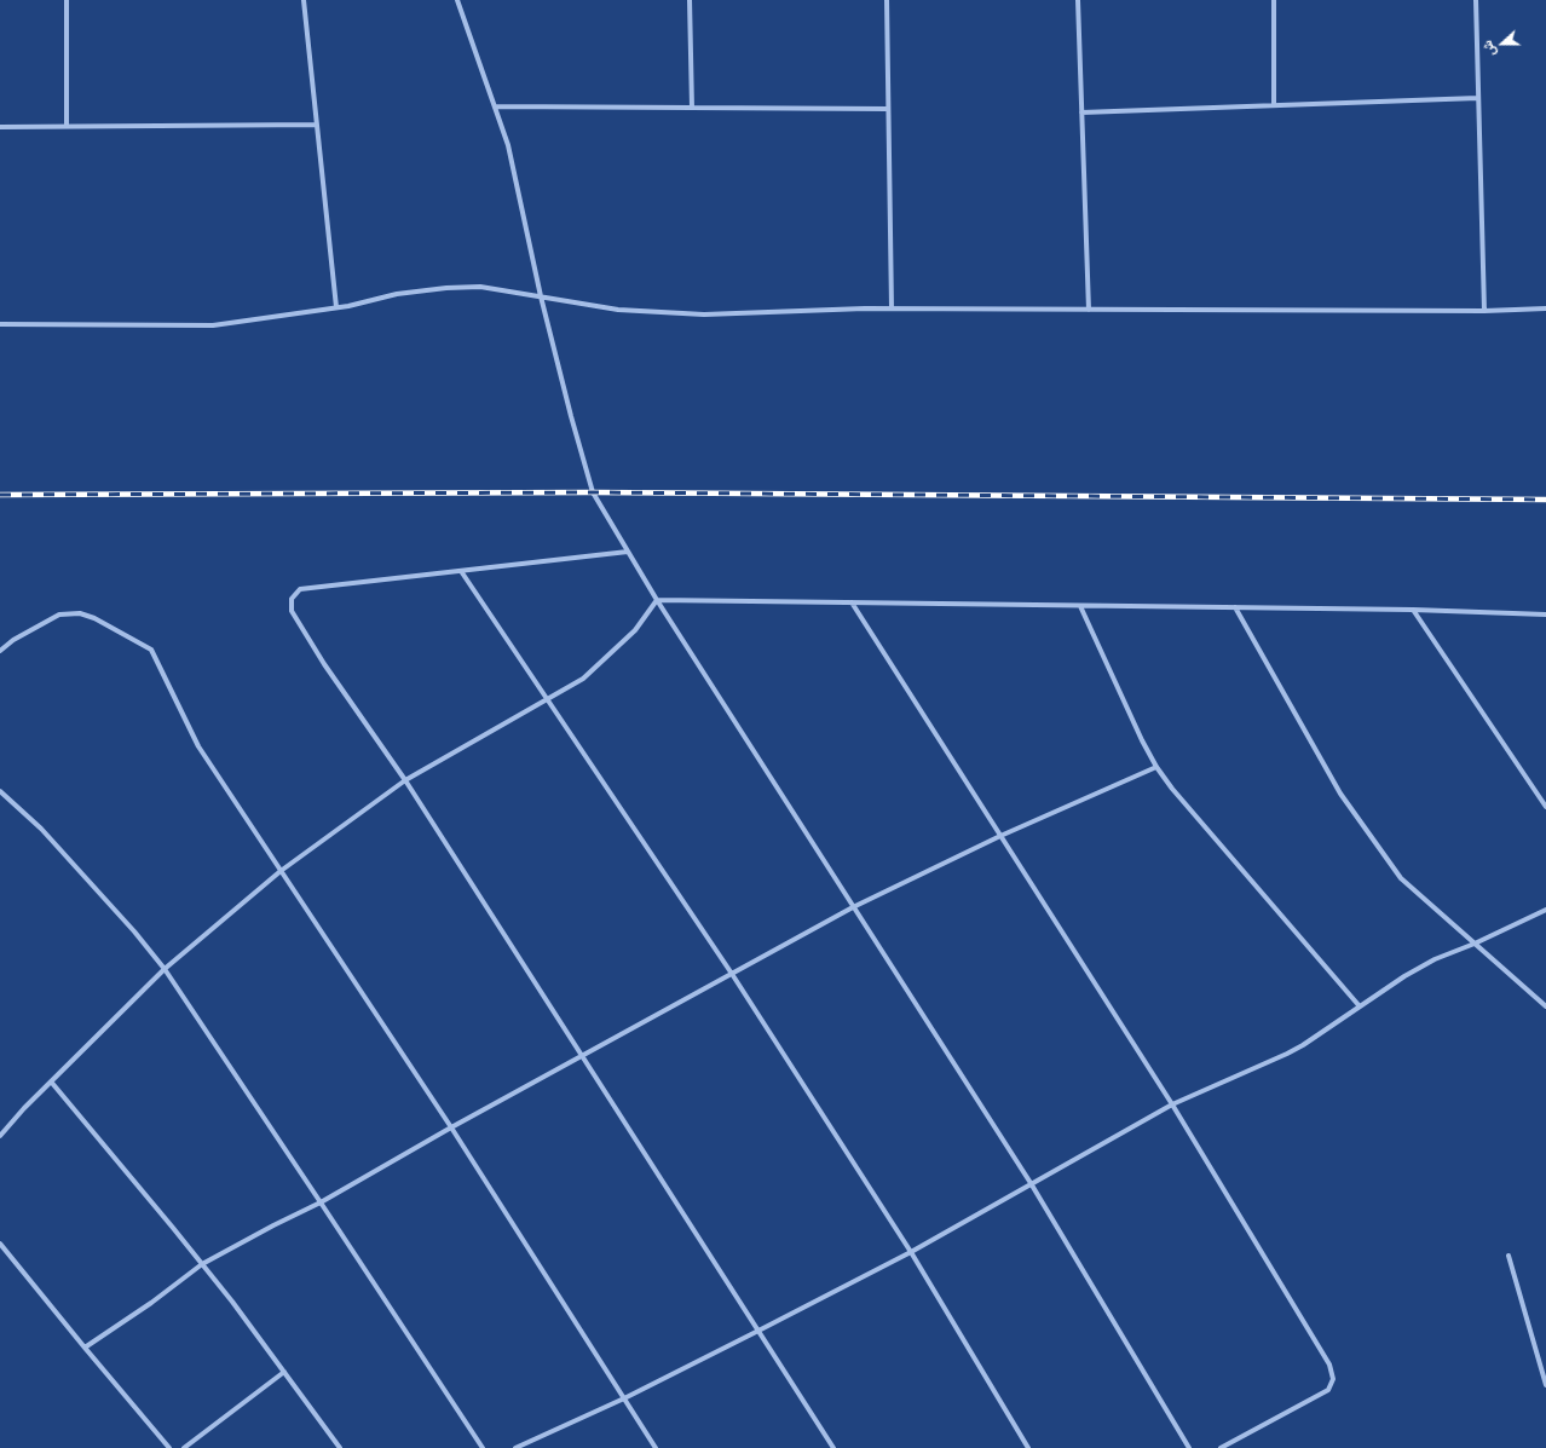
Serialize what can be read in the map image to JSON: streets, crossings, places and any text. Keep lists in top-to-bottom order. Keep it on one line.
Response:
{"north":"left"}
